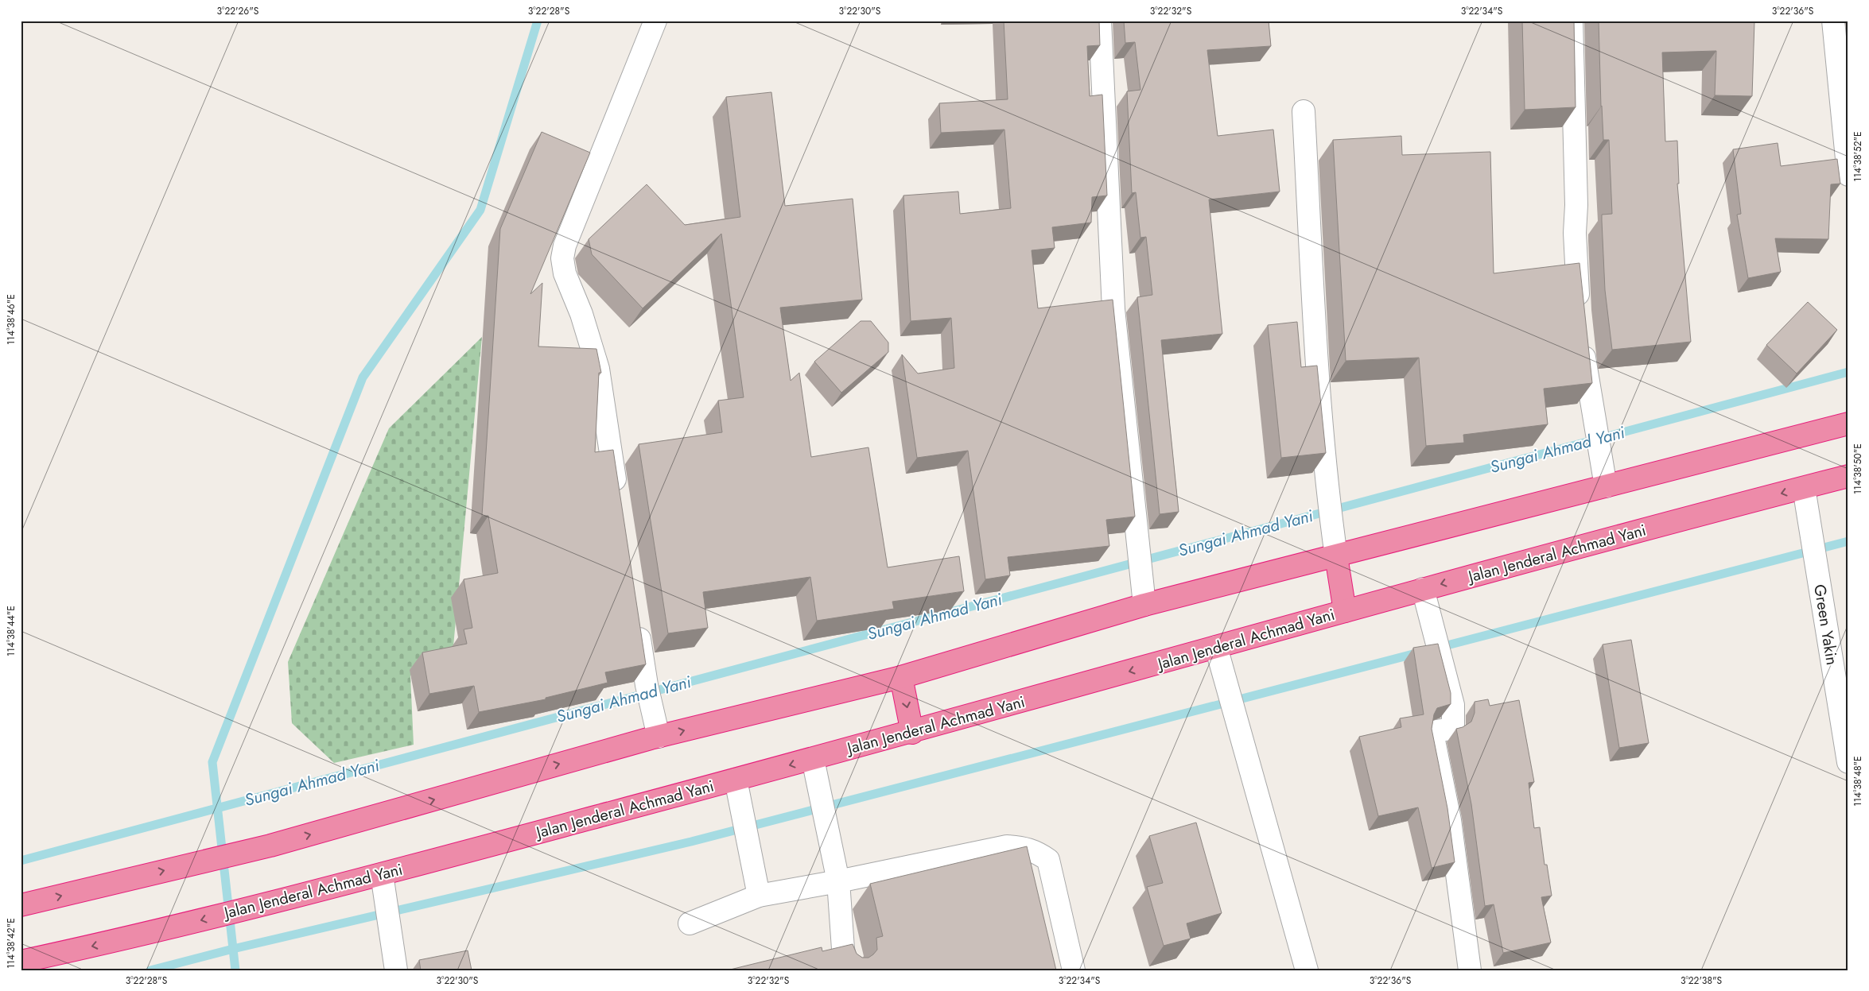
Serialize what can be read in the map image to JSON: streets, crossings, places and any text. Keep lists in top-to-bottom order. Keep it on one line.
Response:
{"streets":{"highway":["Jalan Jenderal Achmad Yani"],"street":["Green Yakin"]},"crossings":[["Jalan Jenderal Achmad Yani","Green Yakin"]],"water":["Sungai Ahmad Yani"],"coordinates":["3°22'26\"S","3°22'28\"S","3°22'30\"S","3°22'32\"S","3°22'34\"S","3°22'36\"S","114°38'52\"E","114°38'46\"E","114°38'50\"E","114°38'44\"E","114°38'48\"E","114°38'42\"E","3°22'38\"S"]}
